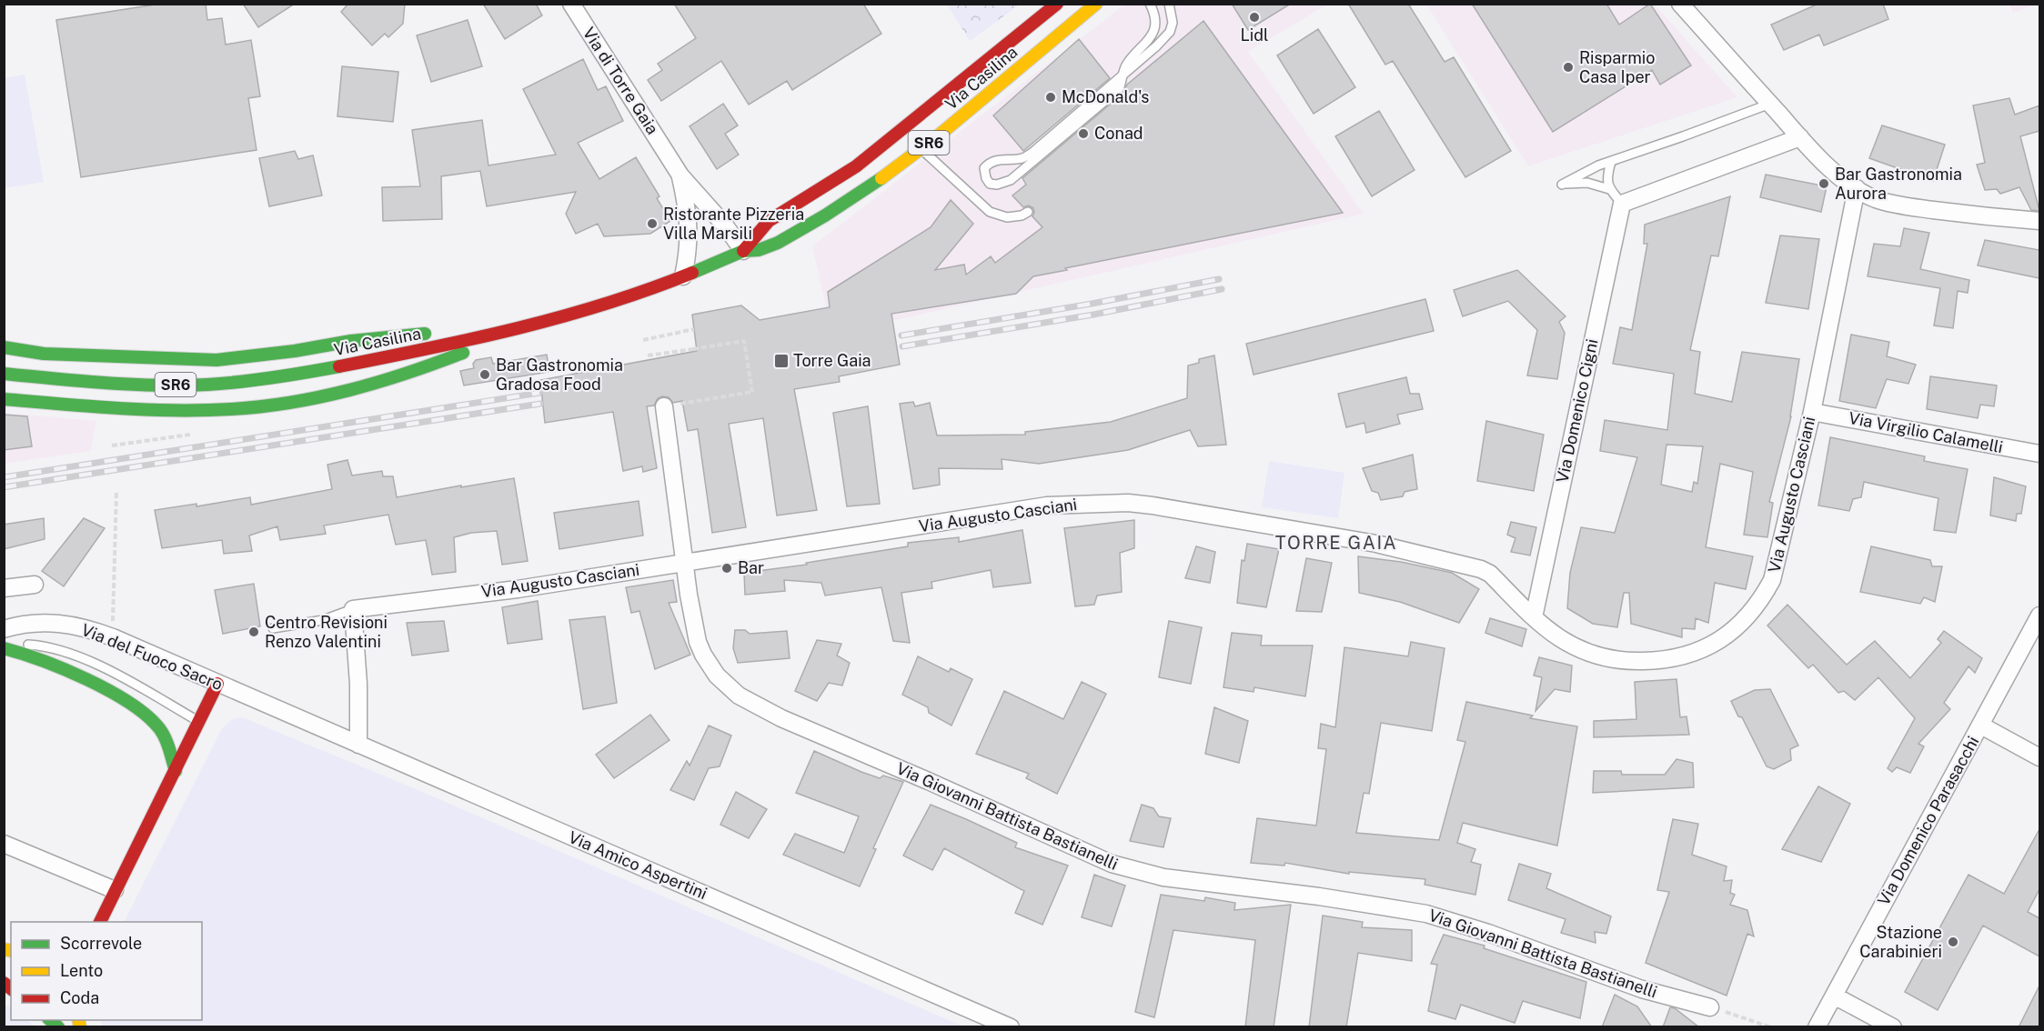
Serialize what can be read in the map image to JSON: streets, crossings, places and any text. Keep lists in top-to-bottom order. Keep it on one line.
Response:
{"streets":{"main road":["Via Casilina","SR6"],"street":["Via di Torre Gaia","Via Domenico Cigni","Via Virgilio Calamelli","Via Augusto Casciani","Via del Fuoco Sacro","Via Giovanni Battista Bastianelli","Via Domenico Parasacchi","Via Amico Aspertini"]},"crossings":[["Via Domenico Cigni","Via Augusto Casciani"],["Via Virgilio Calamelli","Via Augusto Casciani"],["Via Augusto Casciani","Via Giovanni Battista Bastianelli"],["Via del Fuoco Sacro","Via Amico Aspertini"]],"districts":["TORRE GAIA"],"places":{"other":["Lidl","Risparmio Casa Iper","McDonald's","Conad","Bar Gastronomia Aurora","Ristorante Pizzeria Villa Marsili","Bar Gastronomia Gradosa Food","Bar","Centro Revisioni Renzo Valentini","Stazione Carabinieri"],"transit":["Torre Gaia"]},"legend":["Scorrevole","Lento","Coda"]}
